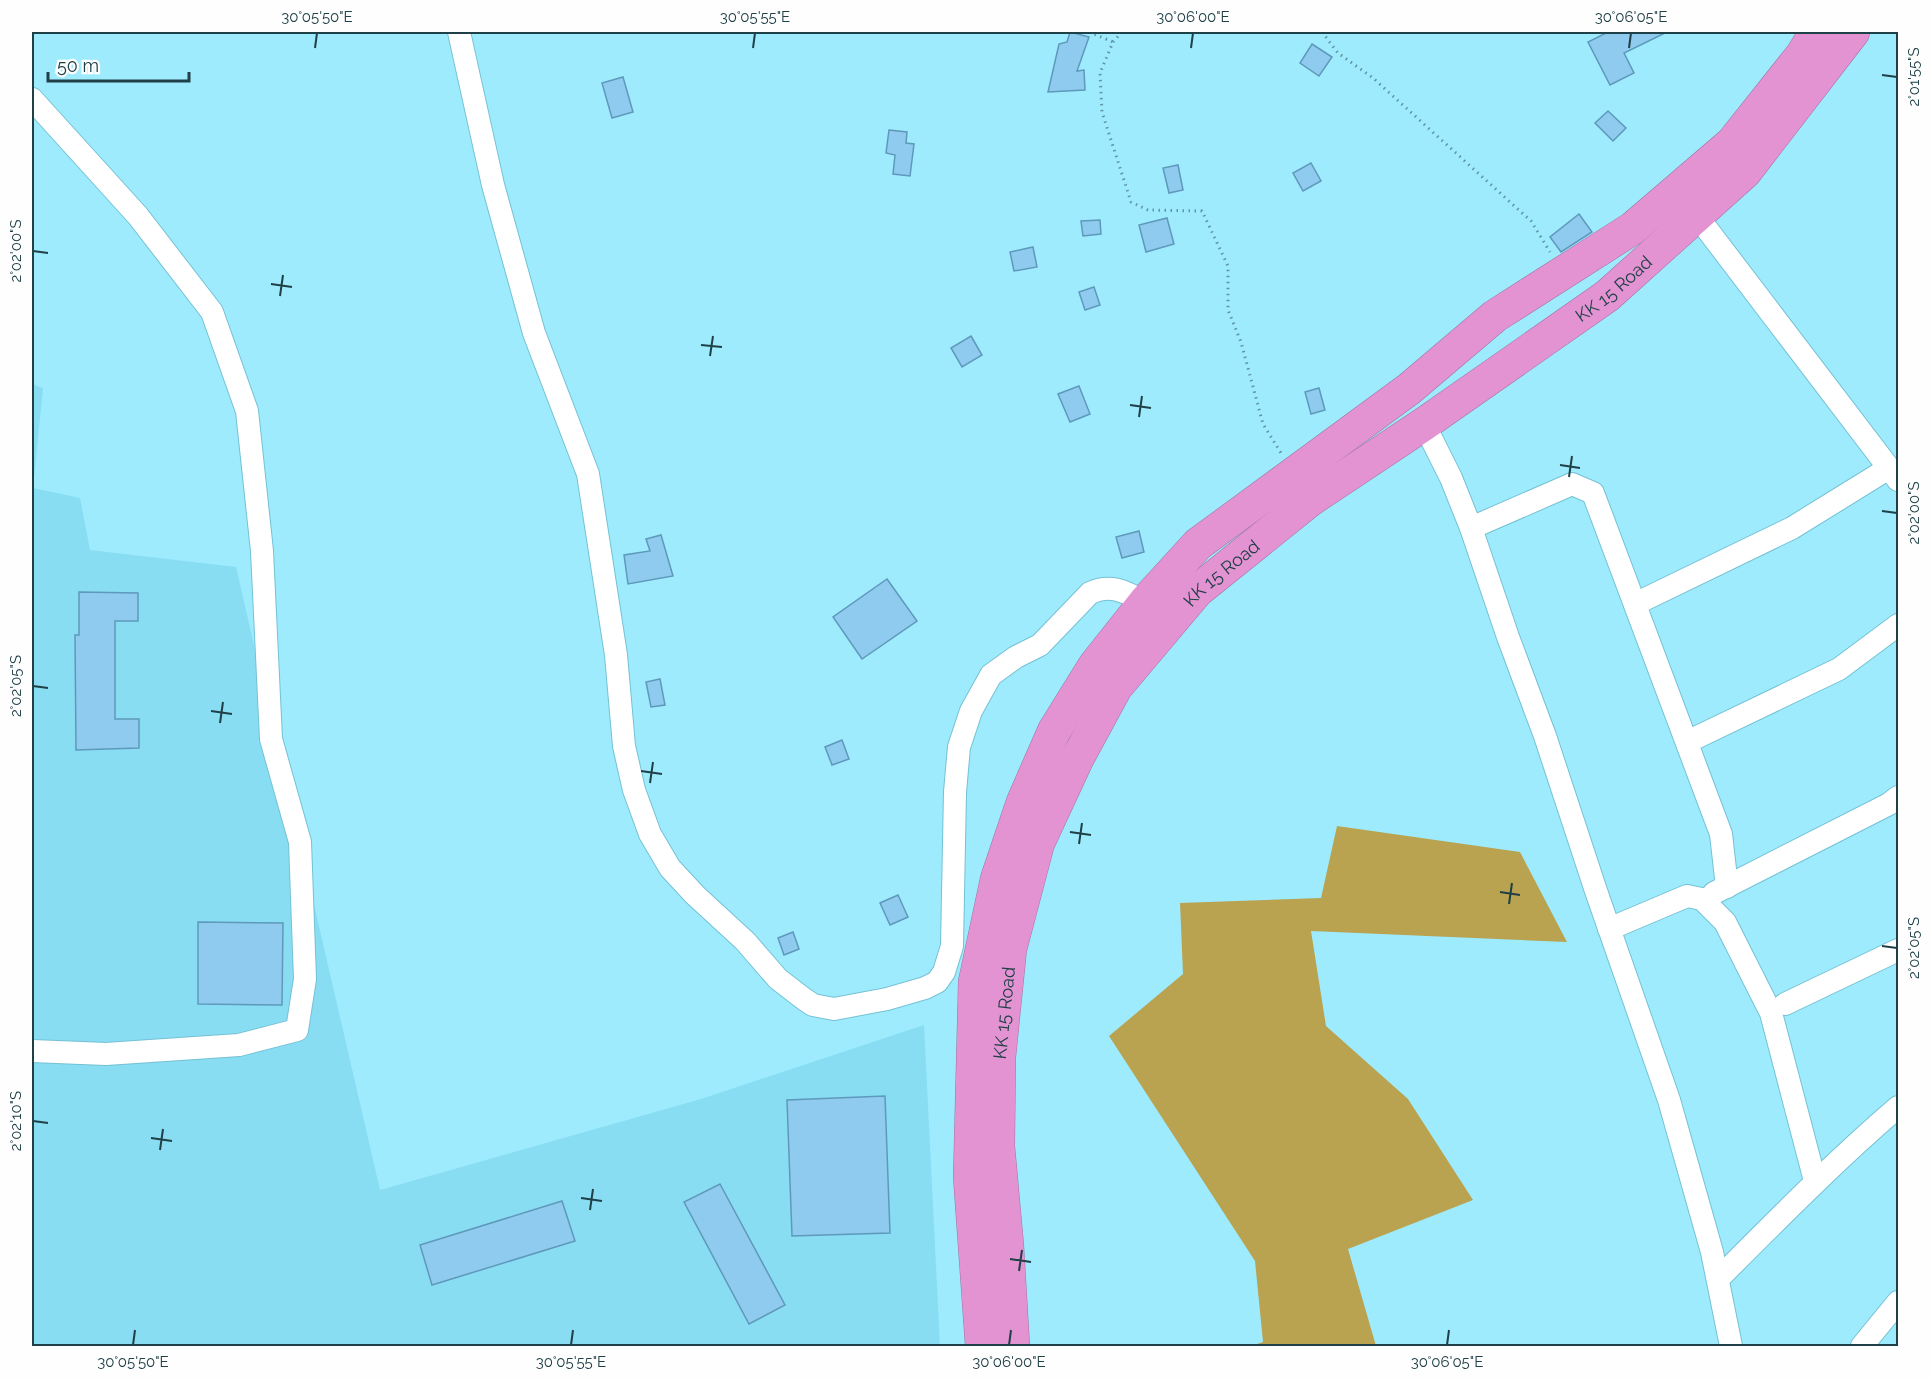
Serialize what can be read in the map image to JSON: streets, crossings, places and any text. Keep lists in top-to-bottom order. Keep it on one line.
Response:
{"streets":{"highway":["KK 15 Road"]},"scale_bar":"50 m","coordinates":["30°05'50\"E","30°05'55\"E","30°06'00\"E","30°06'05\"E","2°01'55\"S","2°02'00\"S","2°02'05\"S","2°02'10\"S"]}
